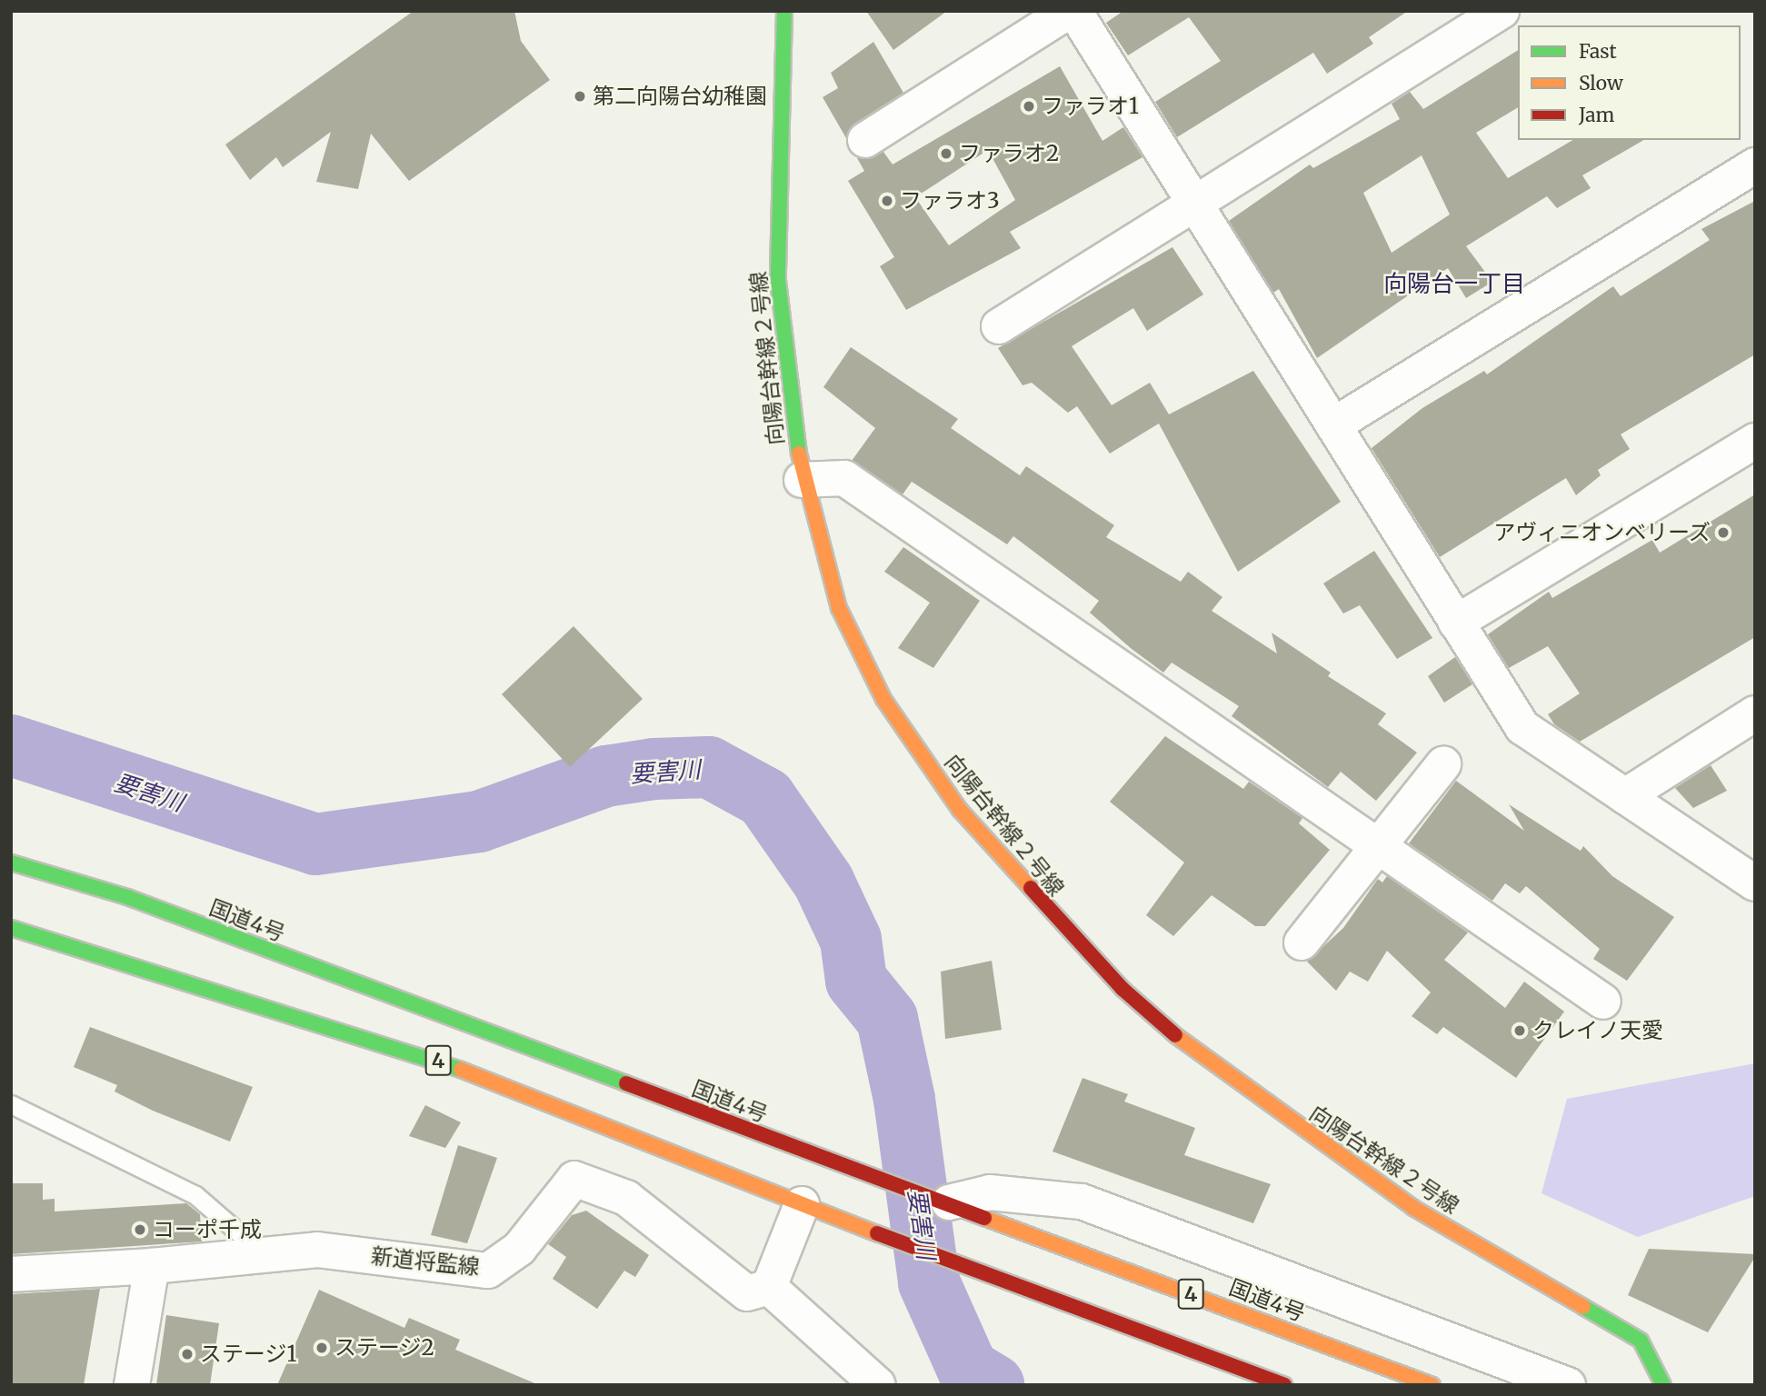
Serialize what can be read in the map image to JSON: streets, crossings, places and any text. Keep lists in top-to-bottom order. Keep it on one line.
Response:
{"streets":{"main road":["向陽台幹線２号線","国道4号","4"],"street":["新道将監線"]},"districts":["向陽台一丁目"],"water":["要害川"],"places":["第二向陽台幼稚園","ファラオ1","ファラオ2","ファラオ3","アヴィニオンベリーズ","クレイノ天愛","コーポ千成","ステージ2","ステージ1"],"legend":["Fast","Slow","Jam"]}
